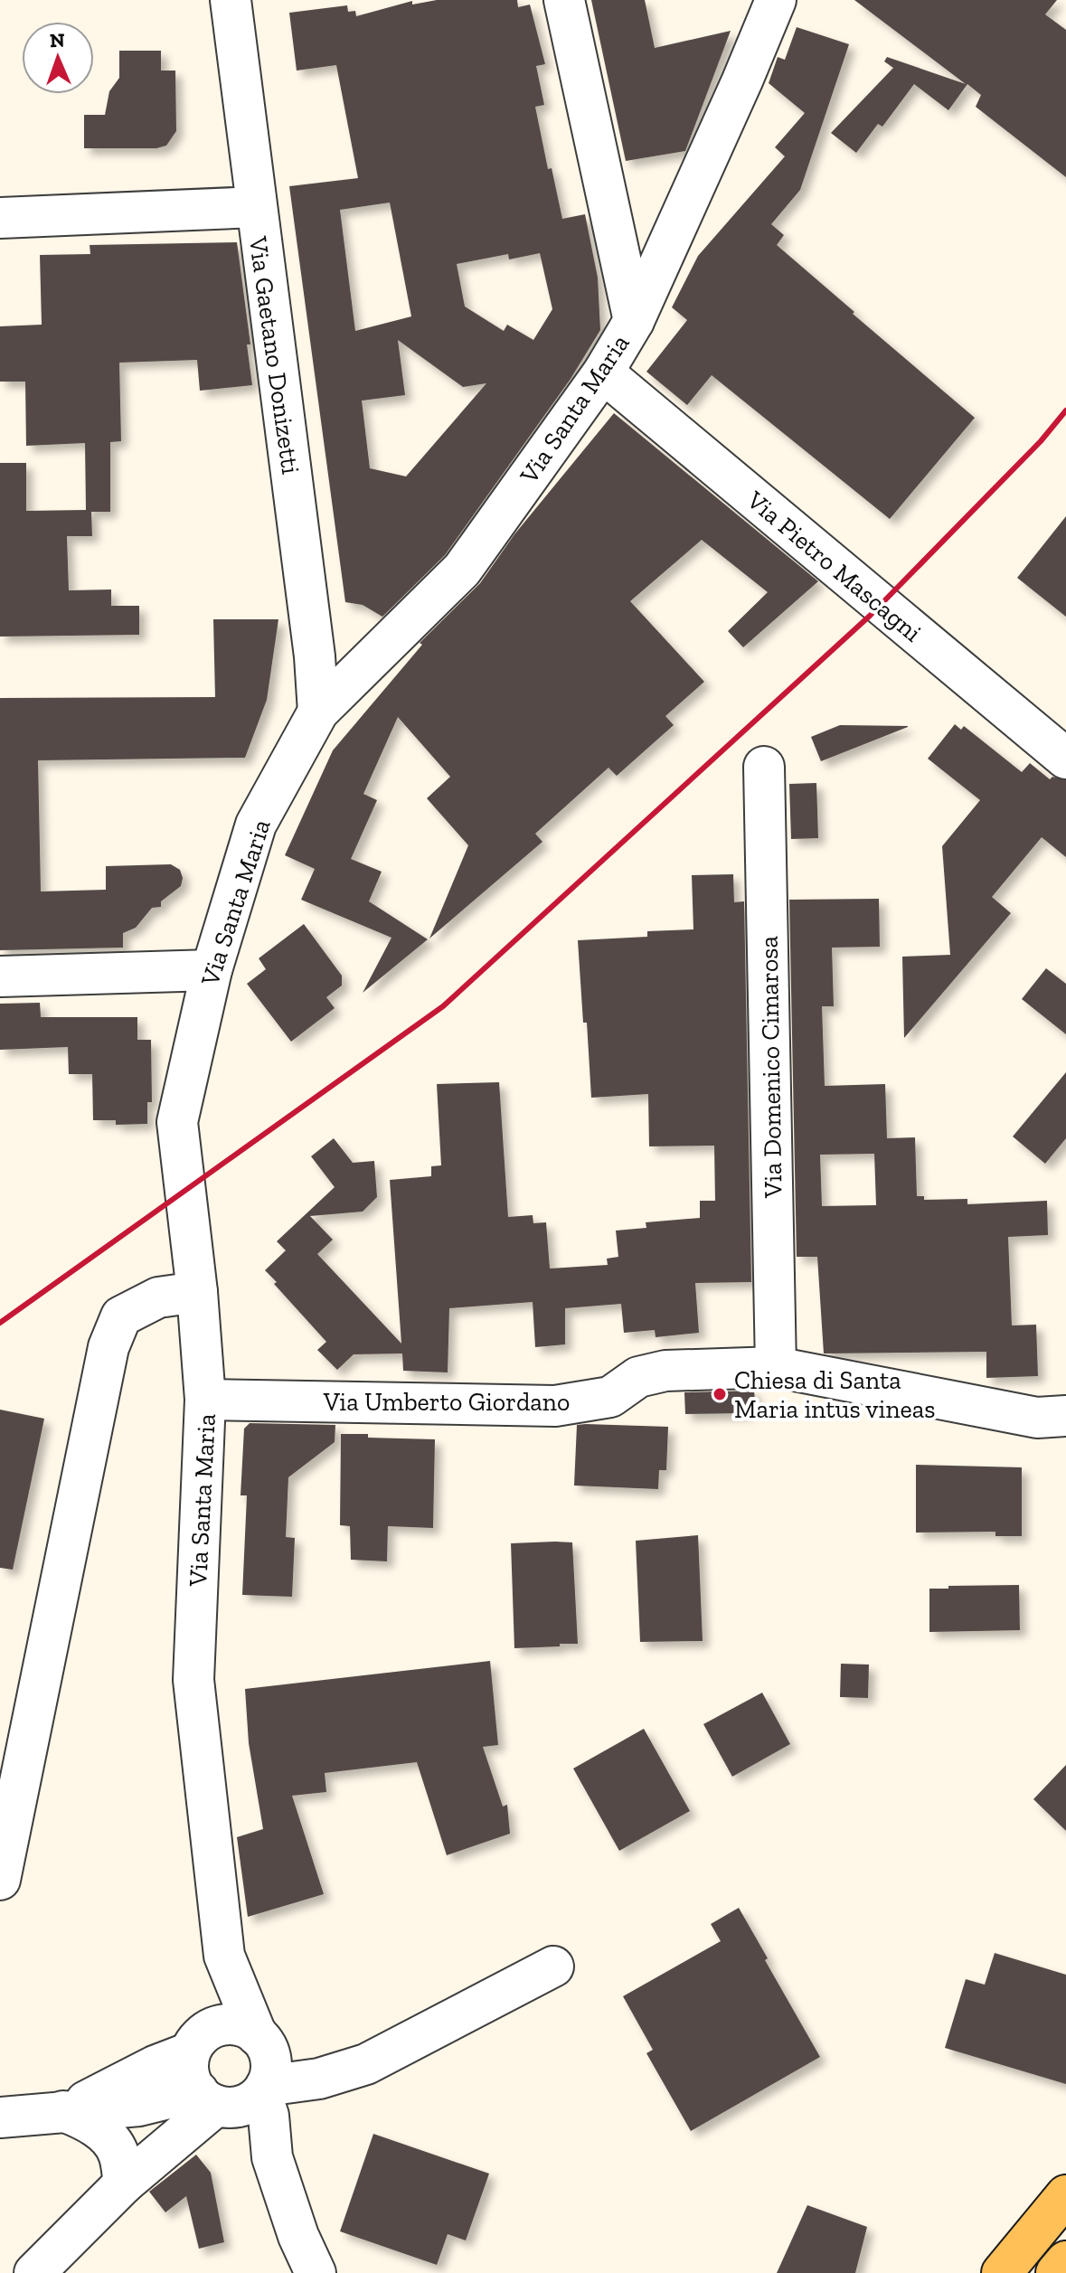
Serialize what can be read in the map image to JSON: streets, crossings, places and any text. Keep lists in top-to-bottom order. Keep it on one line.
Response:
{"streets":{"street":["Via Gaetano Donizetti","Via Santa Maria","Via Pietro Mascagni","Via Domenico Cimarosa","Via Umberto Giordano"]},"crossings":[["Via Gaetano Donizetti","Via Santa Maria"],["Via Santa Maria","Via Pietro Mascagni"],["Via Santa Maria","Via Umberto Giordano"],["Via Domenico Cimarosa","Via Umberto Giordano"]],"places":["Chiesa di Santa Maria intus vineas"],"north":"top"}
